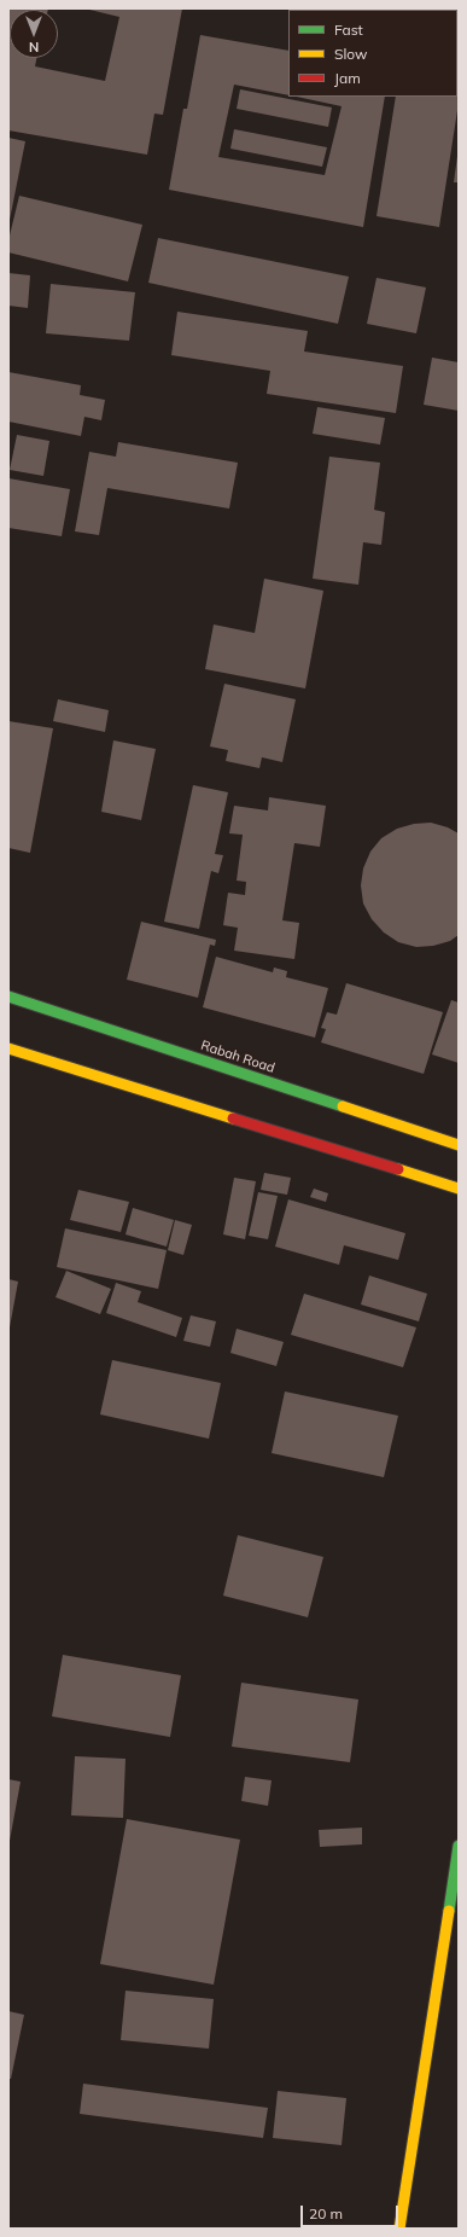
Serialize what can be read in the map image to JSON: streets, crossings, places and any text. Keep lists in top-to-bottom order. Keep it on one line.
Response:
{"streets":{"main road":["Rabah Road"]},"legend":["Fast","Slow","Jam"],"scale_bar":"20 m","north":"bottom"}
